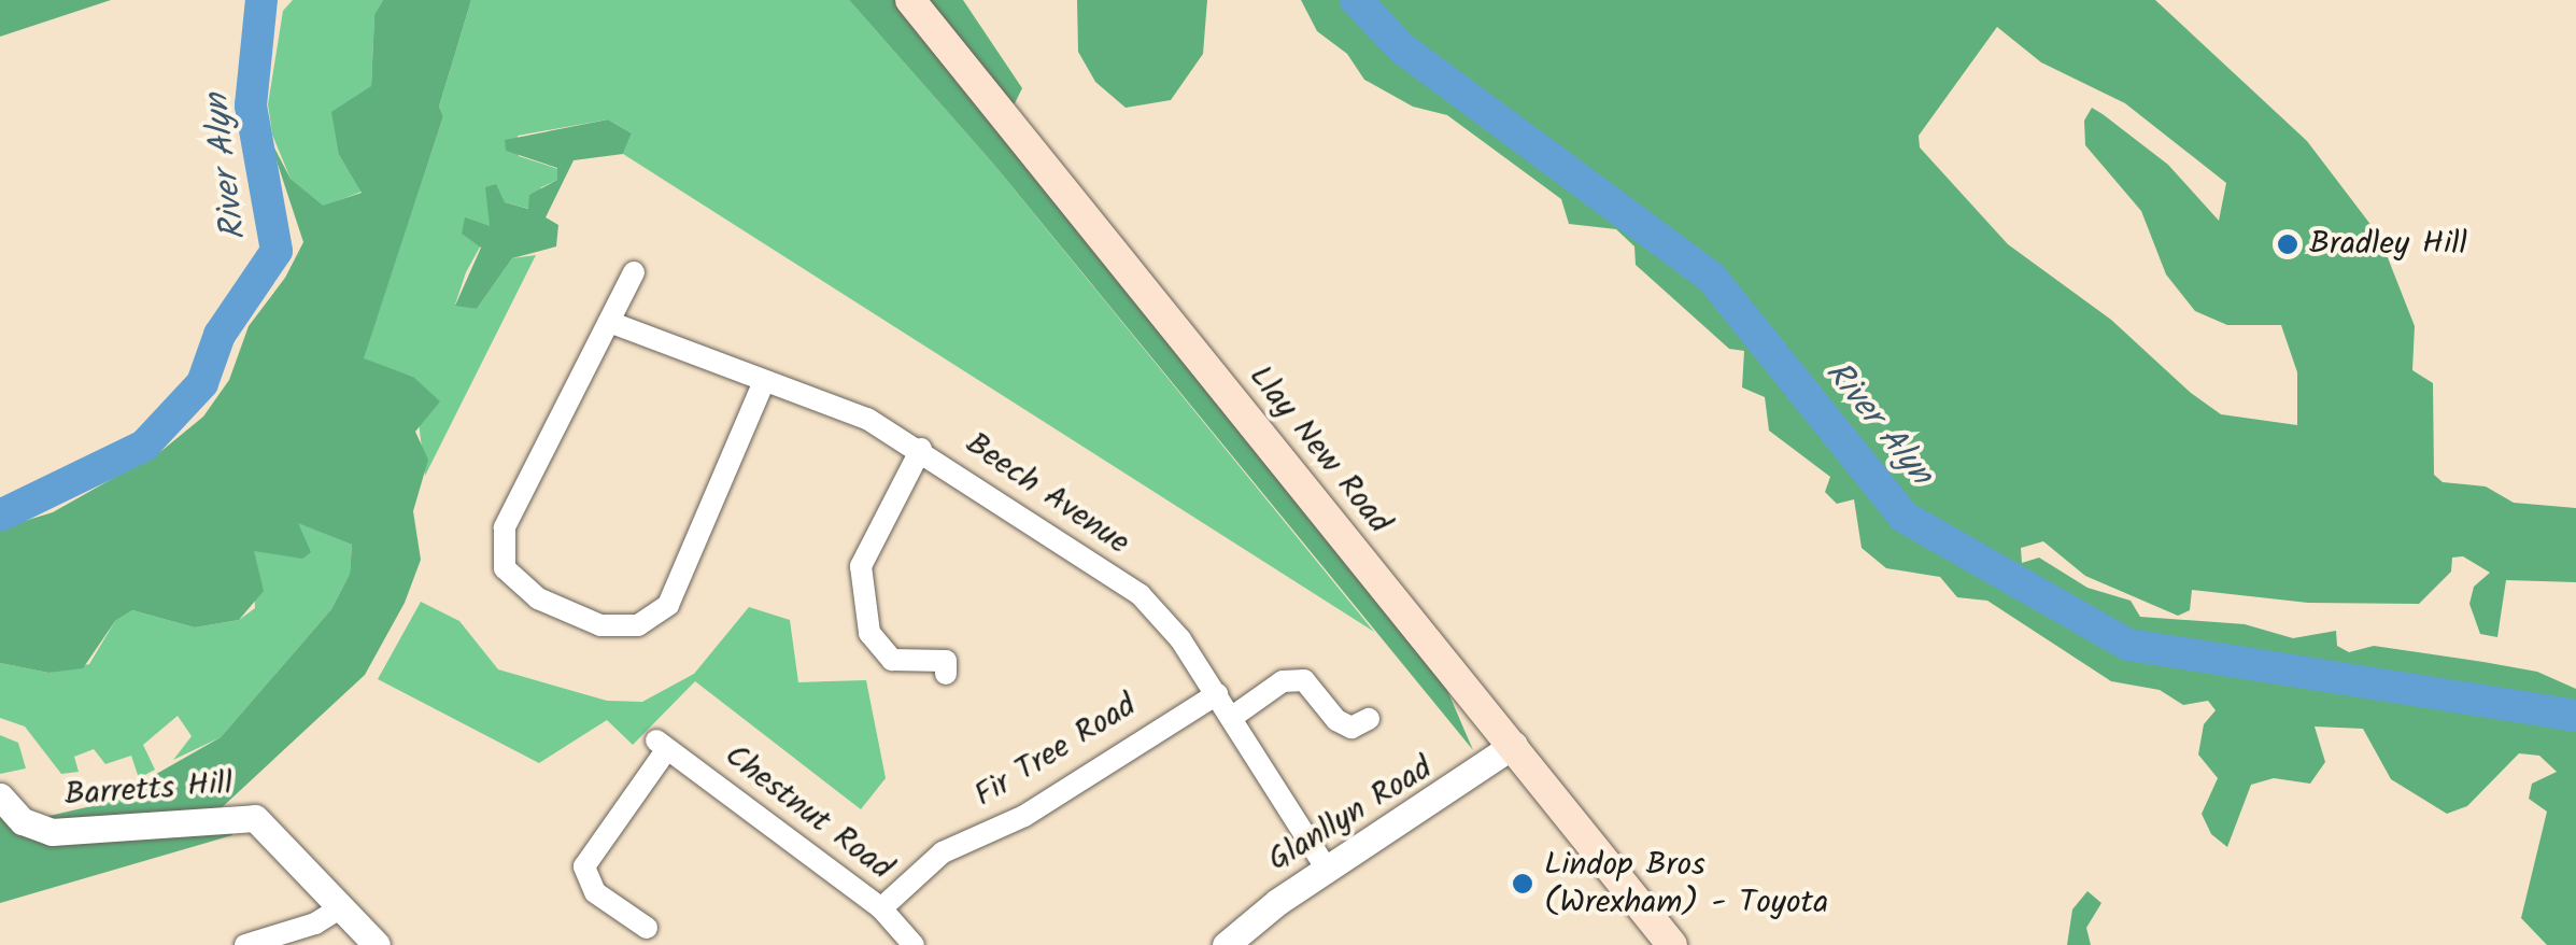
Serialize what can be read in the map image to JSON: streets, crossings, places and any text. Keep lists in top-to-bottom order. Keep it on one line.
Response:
{"streets":{"main road":["Llay New Road"],"street":["Beech Avenue","Fir Tree Road","Barretts Hill","Chestnut Road","Glanllyn Road"]},"crossings":[["Llay New Road","Glanllyn Road"],["Beech Avenue","Fir Tree Road"],["Beech Avenue","Glanllyn Road"],["Fir Tree Road","Chestnut Road"]],"water":["River Alyn"],"places":["Bradley Hill","Lindop Bros (Wrexham) - Toyota"]}
